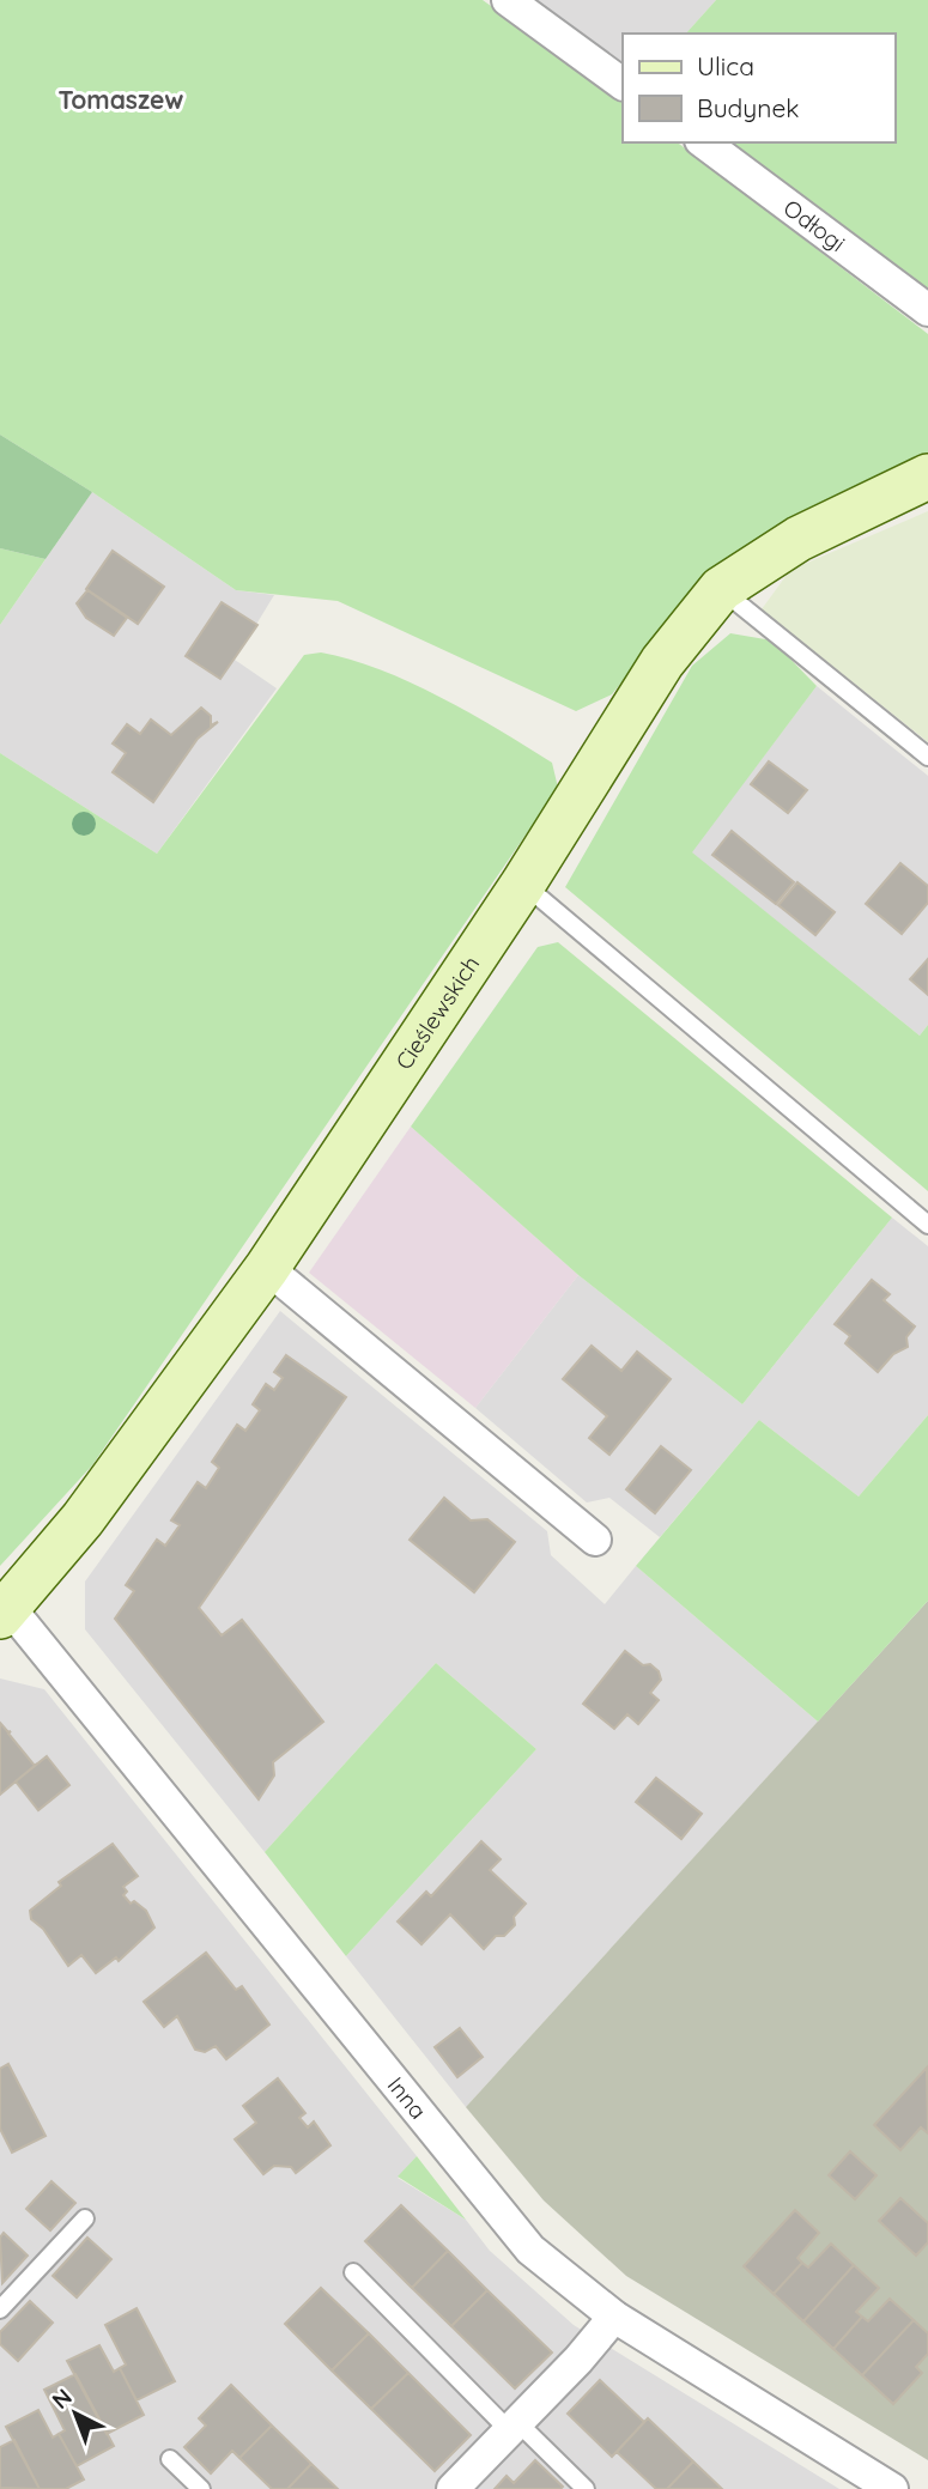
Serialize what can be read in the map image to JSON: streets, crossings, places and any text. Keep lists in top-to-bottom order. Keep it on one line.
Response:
{"streets":{"street":["Odłogi","Cieślewskich","Inna"]},"crossings":[["Cieślewskich","Inna"]],"districts":["Tomaszew"],"legend":["Ulica","Budynek"],"north":"top left"}
